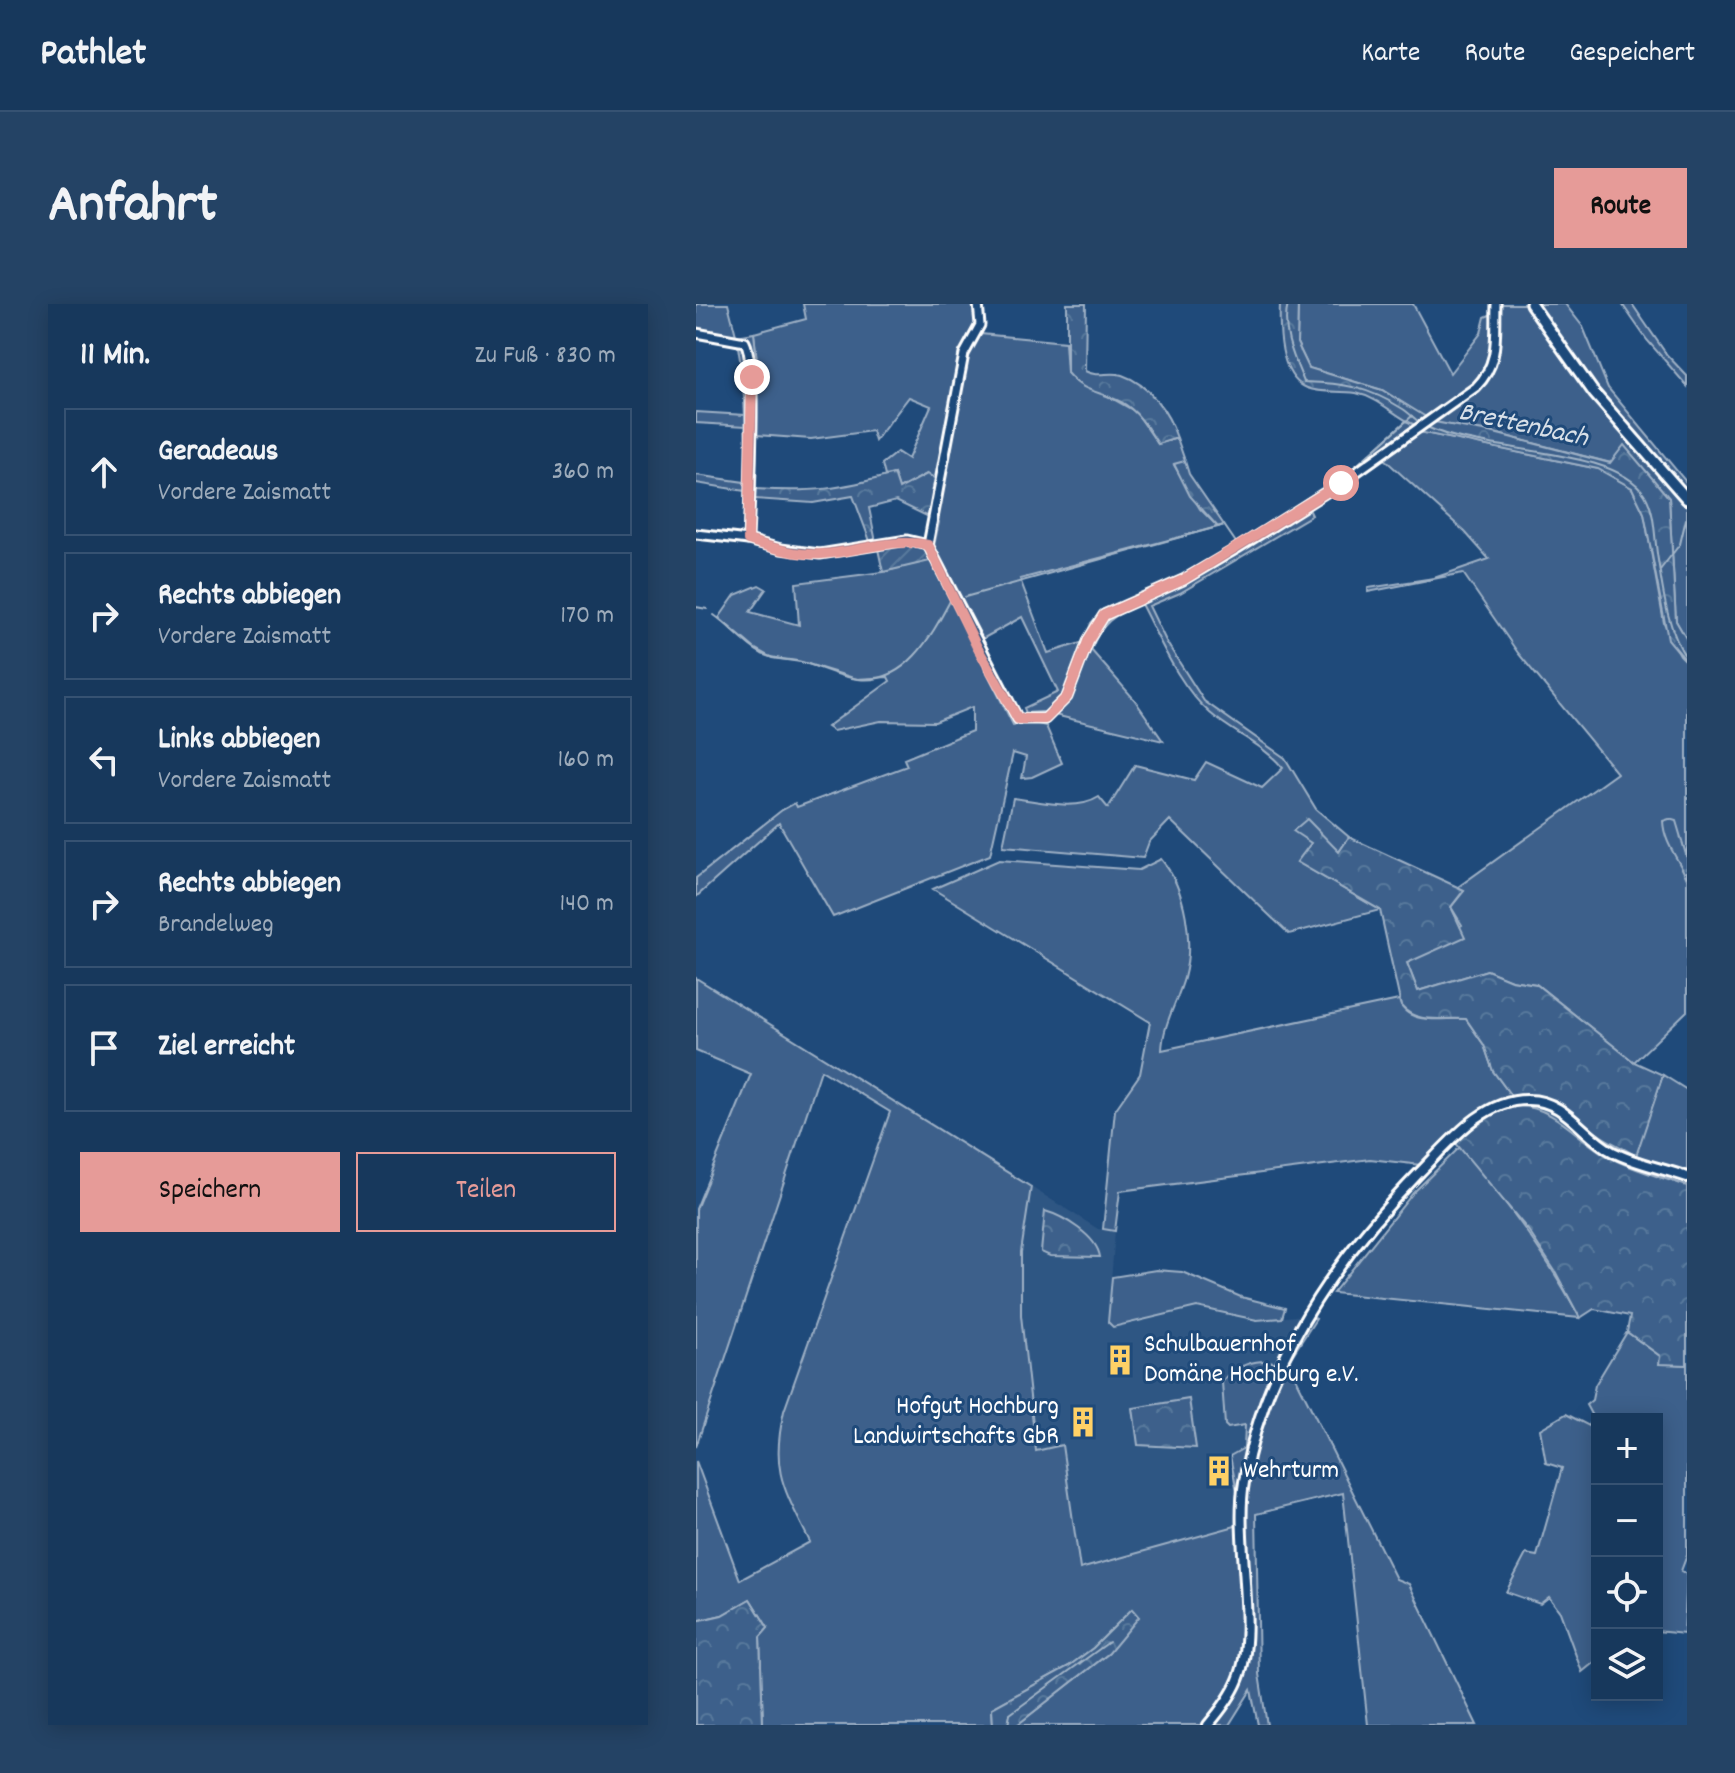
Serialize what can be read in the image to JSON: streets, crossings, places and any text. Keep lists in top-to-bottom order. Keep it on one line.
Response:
{"water":["Brettenbach"],"places":{"building":["Schulbauernhof Domäne Hochburg e.V.","Hofgut Hochburg Landwirtschafts GbR","Wehrturm"]},"page":{"header":"Pathlet","nav":["Karte","Route","Gespeichert"],"title":"Anfahrt","buttons":["Route",["Speichern","Teilen"]],"heading":["11 Min.","Zu Fuß · 830 m"],"list":[["Geradeaus","Vordere Zaismatt","360 m"],["Rechts abbiegen","Vordere Zaismatt","170 m"],["Links abbiegen","Vordere Zaismatt","160 m"],["Rechts abbiegen","Brandelweg","140 m"],"Ziel erreicht"],"map_buttons":["+","−"]}}
